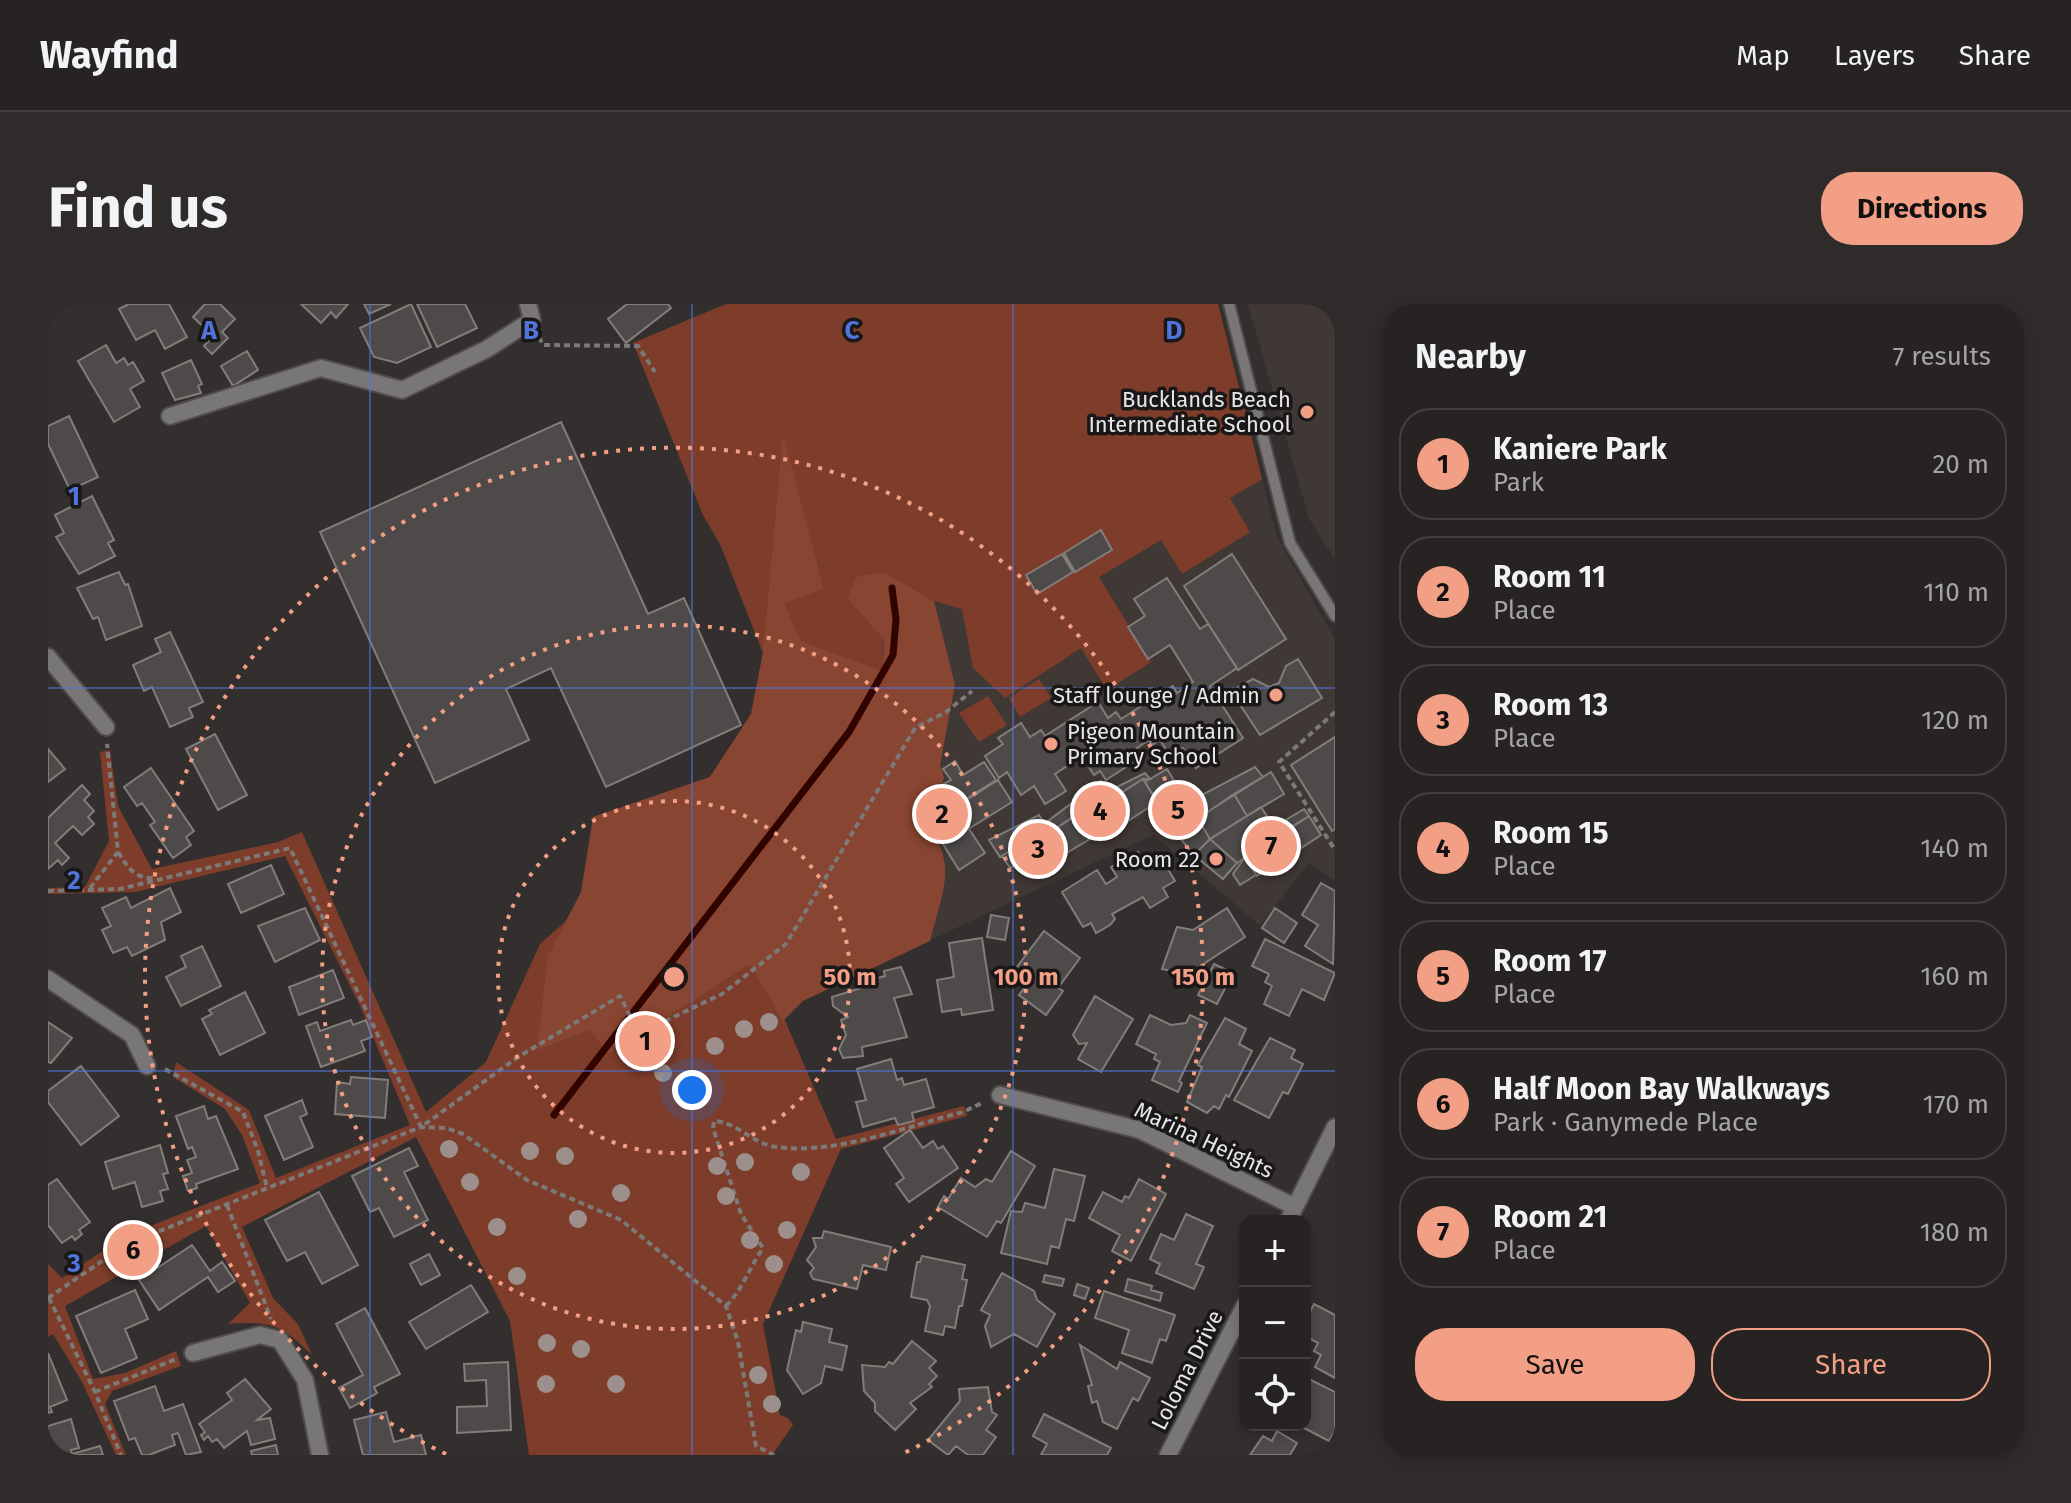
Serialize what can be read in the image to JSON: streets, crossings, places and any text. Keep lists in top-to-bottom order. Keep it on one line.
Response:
{"streets":{"street":["Marina Heights","Loloma Drive"]},"places":["Bucklands Beach Intermediate School","Staff lounge / Admin","Pigeon Mountain Primary School","Room 22"],"page":{"header":"Wayfind","nav":["Map","Layers","Share"],"buttons":["Directions",["Save","Share"]],"title":"Find us","heading":["Nearby","7 results"],"list":[{"mark":"1","name":"Kaniere Park","note":"Park","value":"20 m"},{"mark":"2","name":"Room 11","note":"Place","value":"110 m"},{"mark":"3","name":"Room 13","note":"Place","value":"120 m"},{"mark":"4","name":"Room 15","note":"Place","value":"140 m"},{"mark":"5","name":"Room 17","note":"Place","value":"160 m"},{"mark":"6","name":"Half Moon Bay Walkways","note":"Park · Ganymede Place","value":"170 m"},{"mark":"7","name":"Room 21","note":"Place","value":"180 m"}],"pins":["5","4","2","7","3","1","6"],"map_buttons":["+","−"]},"grid":{"columns":["A","B","C","D"],"rows":["1","2","3"]},"rings":["50 m","100 m","150 m"]}
